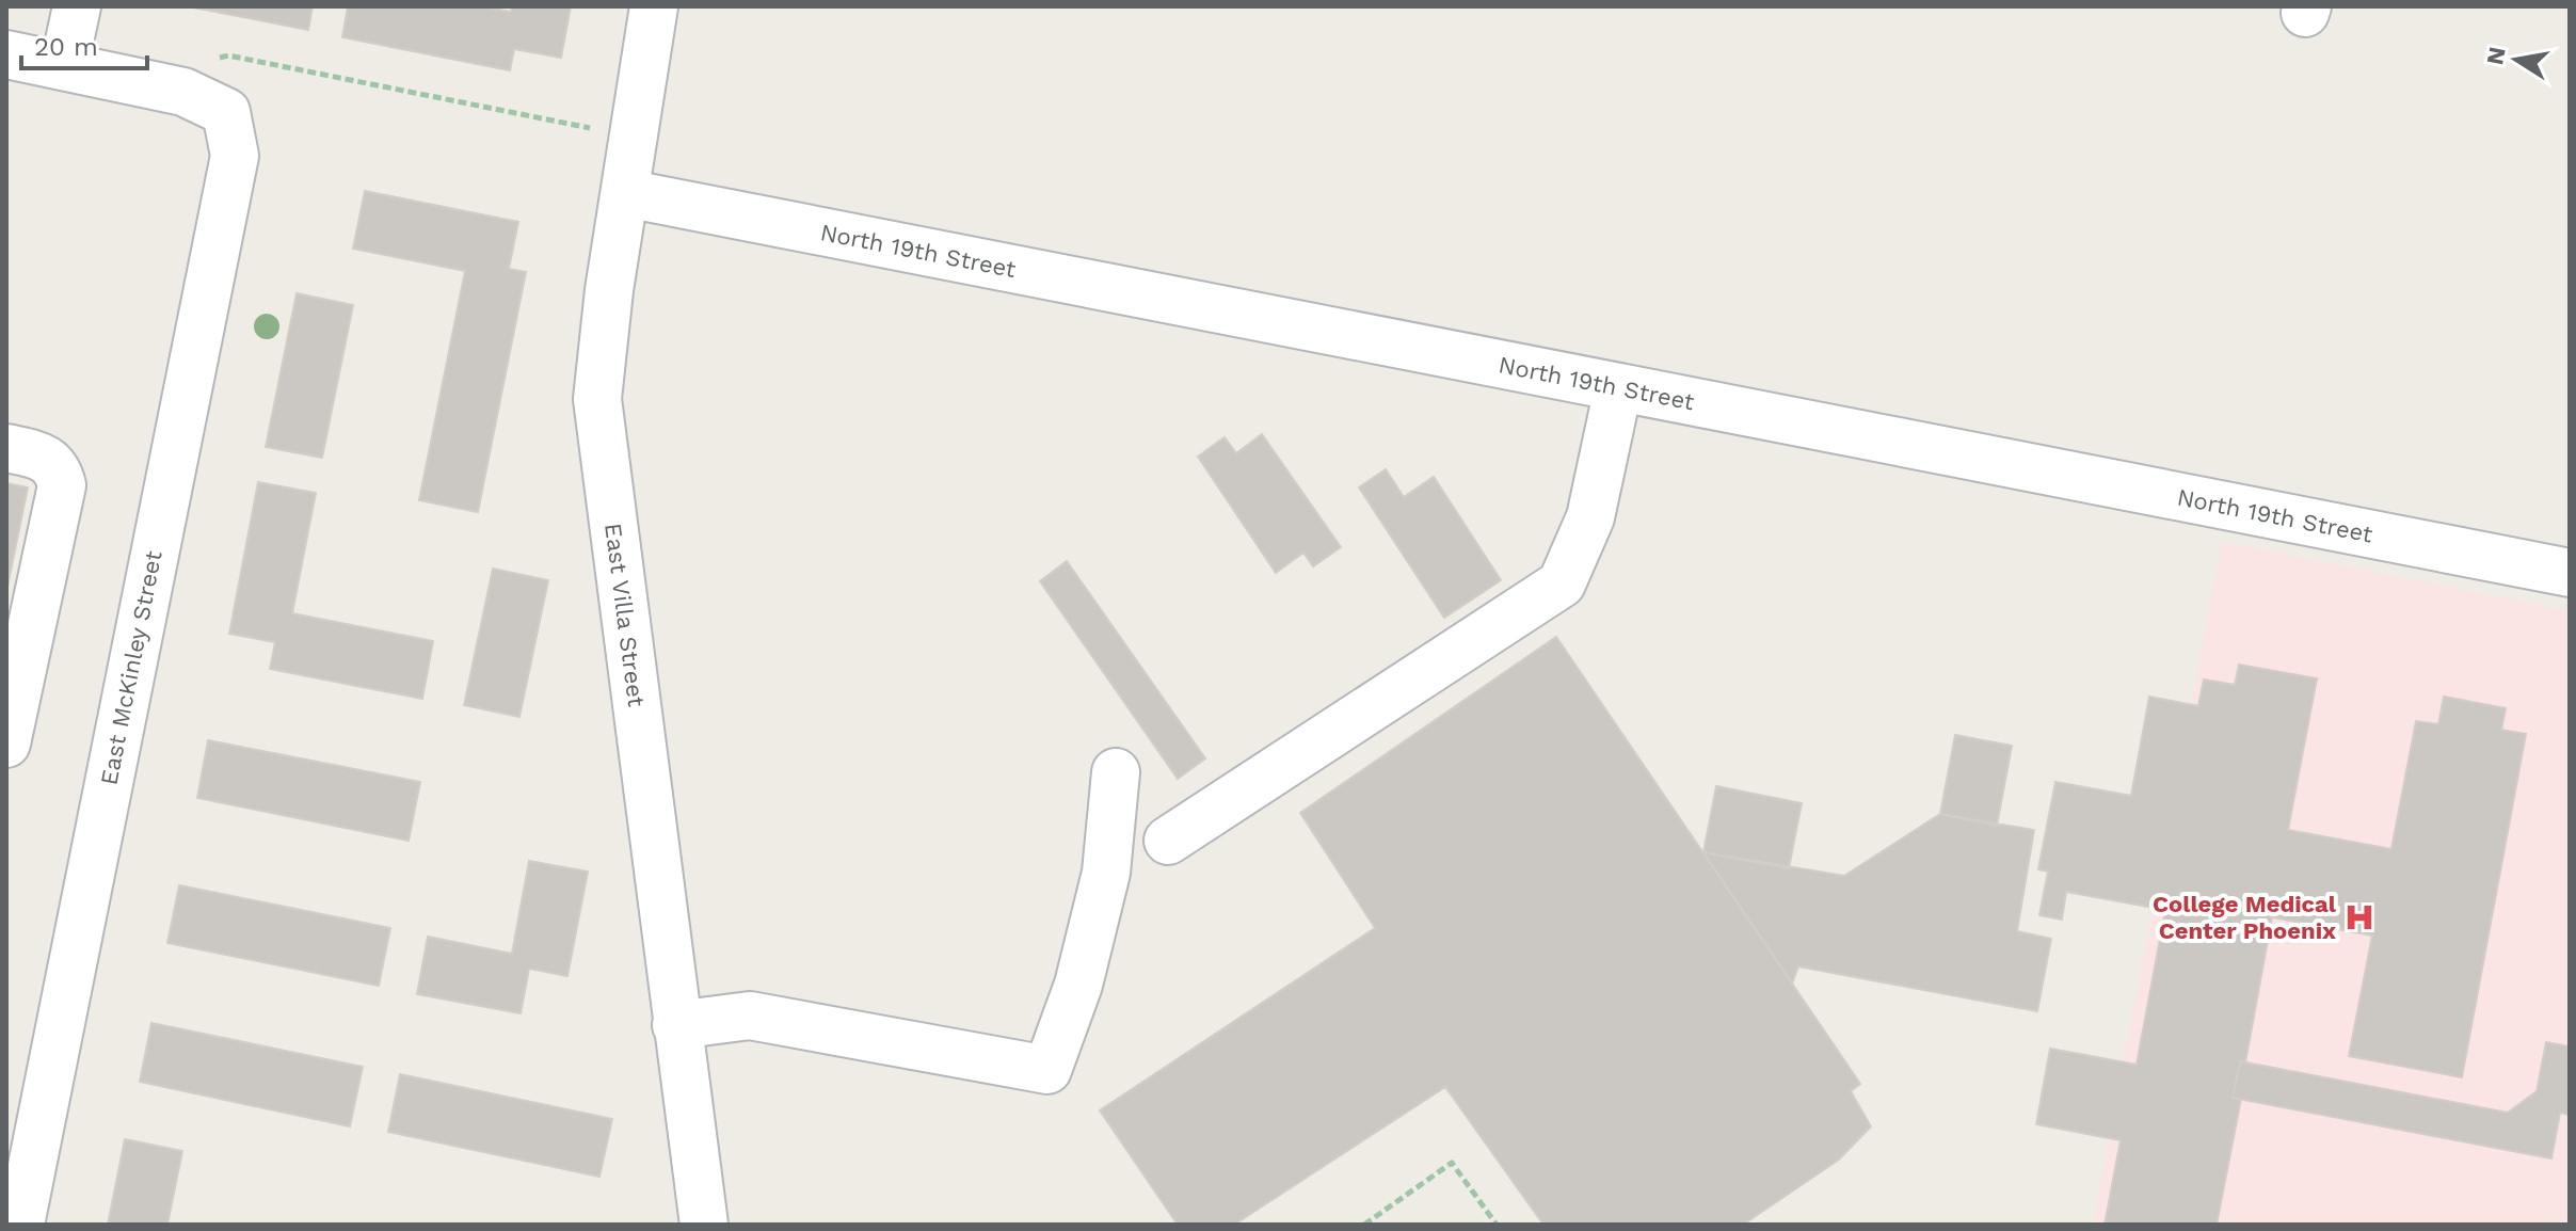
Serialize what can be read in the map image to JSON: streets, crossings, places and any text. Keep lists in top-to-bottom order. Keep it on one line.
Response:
{"streets":{"street":["North 19th Street","East Villa Street","East McKinley Street"]},"crossings":[["North 19th Street","East Villa Street"]],"places":{"hospital":["College Medical Center Phoenix"]},"scale_bar":"20 m","north":"left"}
